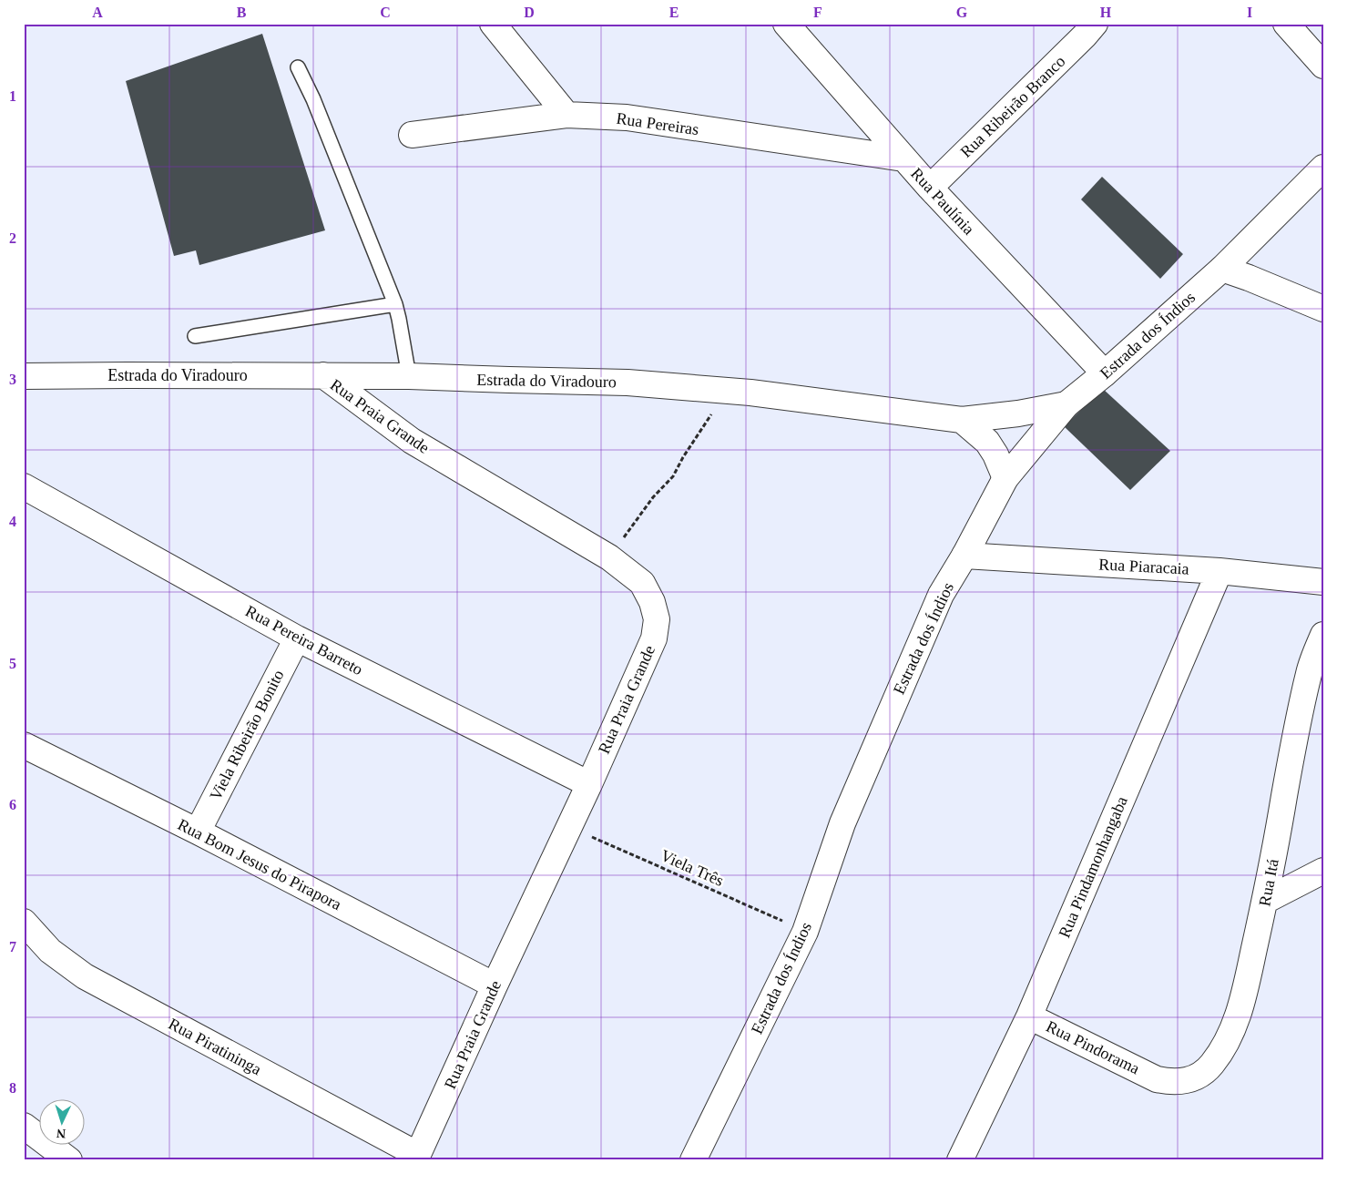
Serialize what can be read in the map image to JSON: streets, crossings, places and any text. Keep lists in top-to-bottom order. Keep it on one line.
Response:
{"streets":{"street":["Rua Ribeirão Branco","Rua Pereiras","Rua Paulínia","Estrada dos Índios","Estrada do Viradouro","Rua Praia Grande","Rua Piaracaia","Rua Pereira Barreto","Viela Ribeirão Bonito","Rua Bom Jesus do Pirapora","Rua Pindamonhangaba","Rua Itá","Rua Piratininga","Rua Pindorama"],"path":["Viela Três"]},"crossings":[["Rua Ribeirão Branco","Rua Paulínia"],["Rua Pereiras","Rua Paulínia"],["Rua Paulínia","Estrada dos Índios"],["Estrada dos Índios","Estrada do Viradouro"],["Estrada dos Índios","Rua Piaracaia"],["Estrada dos Índios","Viela Três"],["Estrada do Viradouro","Rua Praia Grande"],["Rua Praia Grande","Rua Pereira Barreto"],["Rua Praia Grande","Rua Bom Jesus do Pirapora"],["Rua Praia Grande","Viela Três"],["Rua Praia Grande","Rua Piratininga"],["Rua Piaracaia","Rua Pindamonhangaba"],["Rua Pereira Barreto","Viela Ribeirão Bonito"],["Viela Ribeirão Bonito","Rua Bom Jesus do Pirapora"],["Rua Pindamonhangaba","Rua Pindorama"],["Rua Itá","Rua Pindorama"]],"north":"bottom","grid":{"columns":["A","B","C","D","E","F","G","H","I"],"rows":["1","2","3","4","5","6","7","8"]}}
